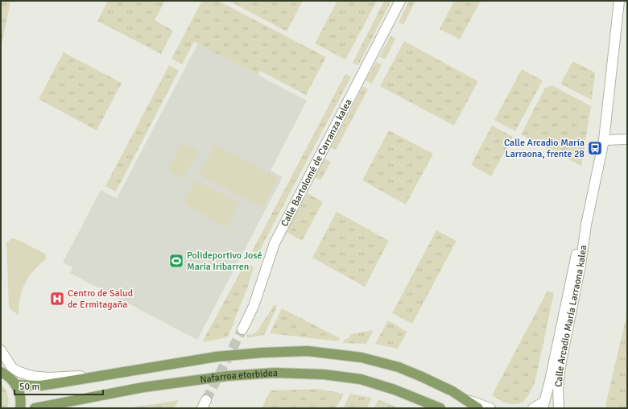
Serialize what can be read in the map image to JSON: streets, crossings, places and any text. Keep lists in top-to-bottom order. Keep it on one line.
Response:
{"streets":{"main road":["Nafarroa etorbidea"],"street":["Calle Bartolomé de Carranza kalea","Calle Arcadio María Larraona kalea"]},"places":{"bus stop":["Calle Arcadio María Larraona, frente 28"],"sports":["Polideportivo José María Iribarren"],"hospital":["Centro de Salud de Ermitagaña"]},"scale_bar":"50 m"}
